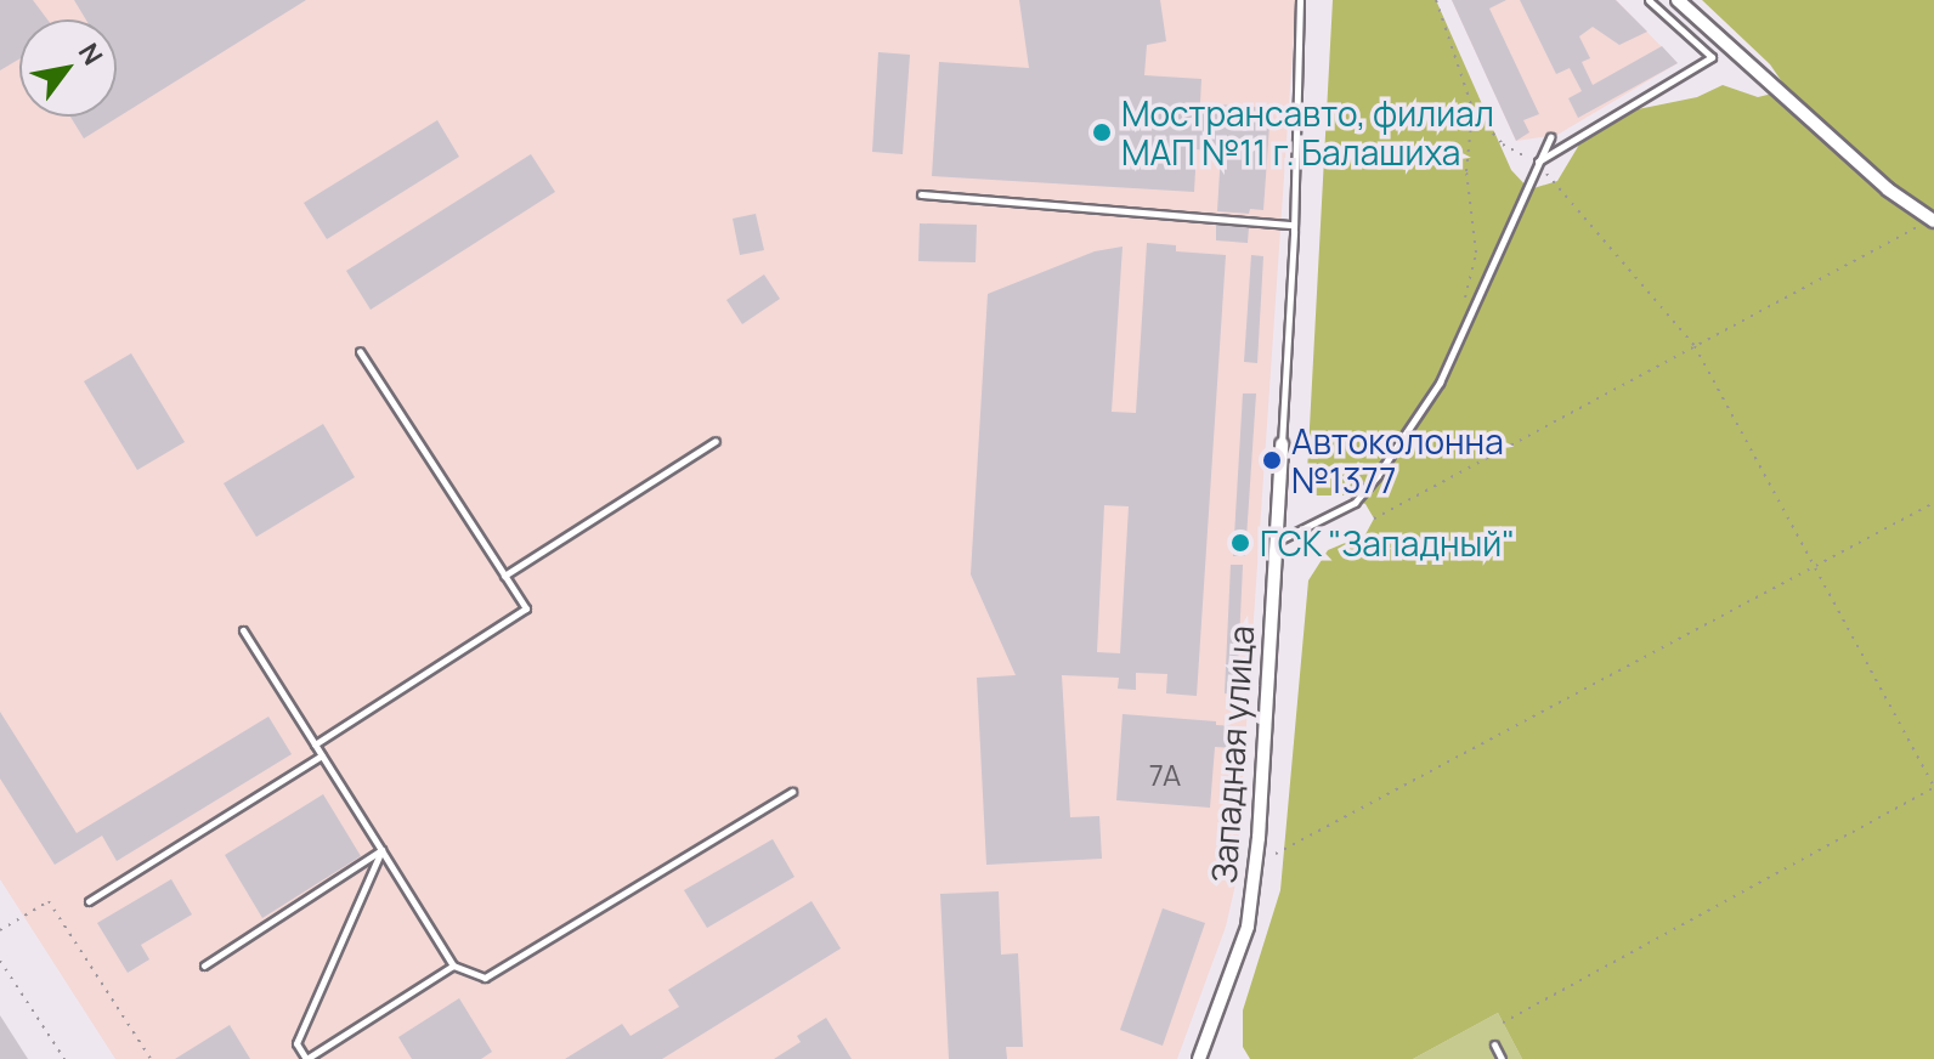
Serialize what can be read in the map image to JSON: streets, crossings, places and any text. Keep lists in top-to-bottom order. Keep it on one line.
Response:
{"streets":{"street":["Западная улица"]},"places":["Мострансавто, филиал МАП №11 г. Балашиха","Автоколонна №1377","ГСК \"Западный\""],"house_numbers":["7А"],"north":"top right"}
